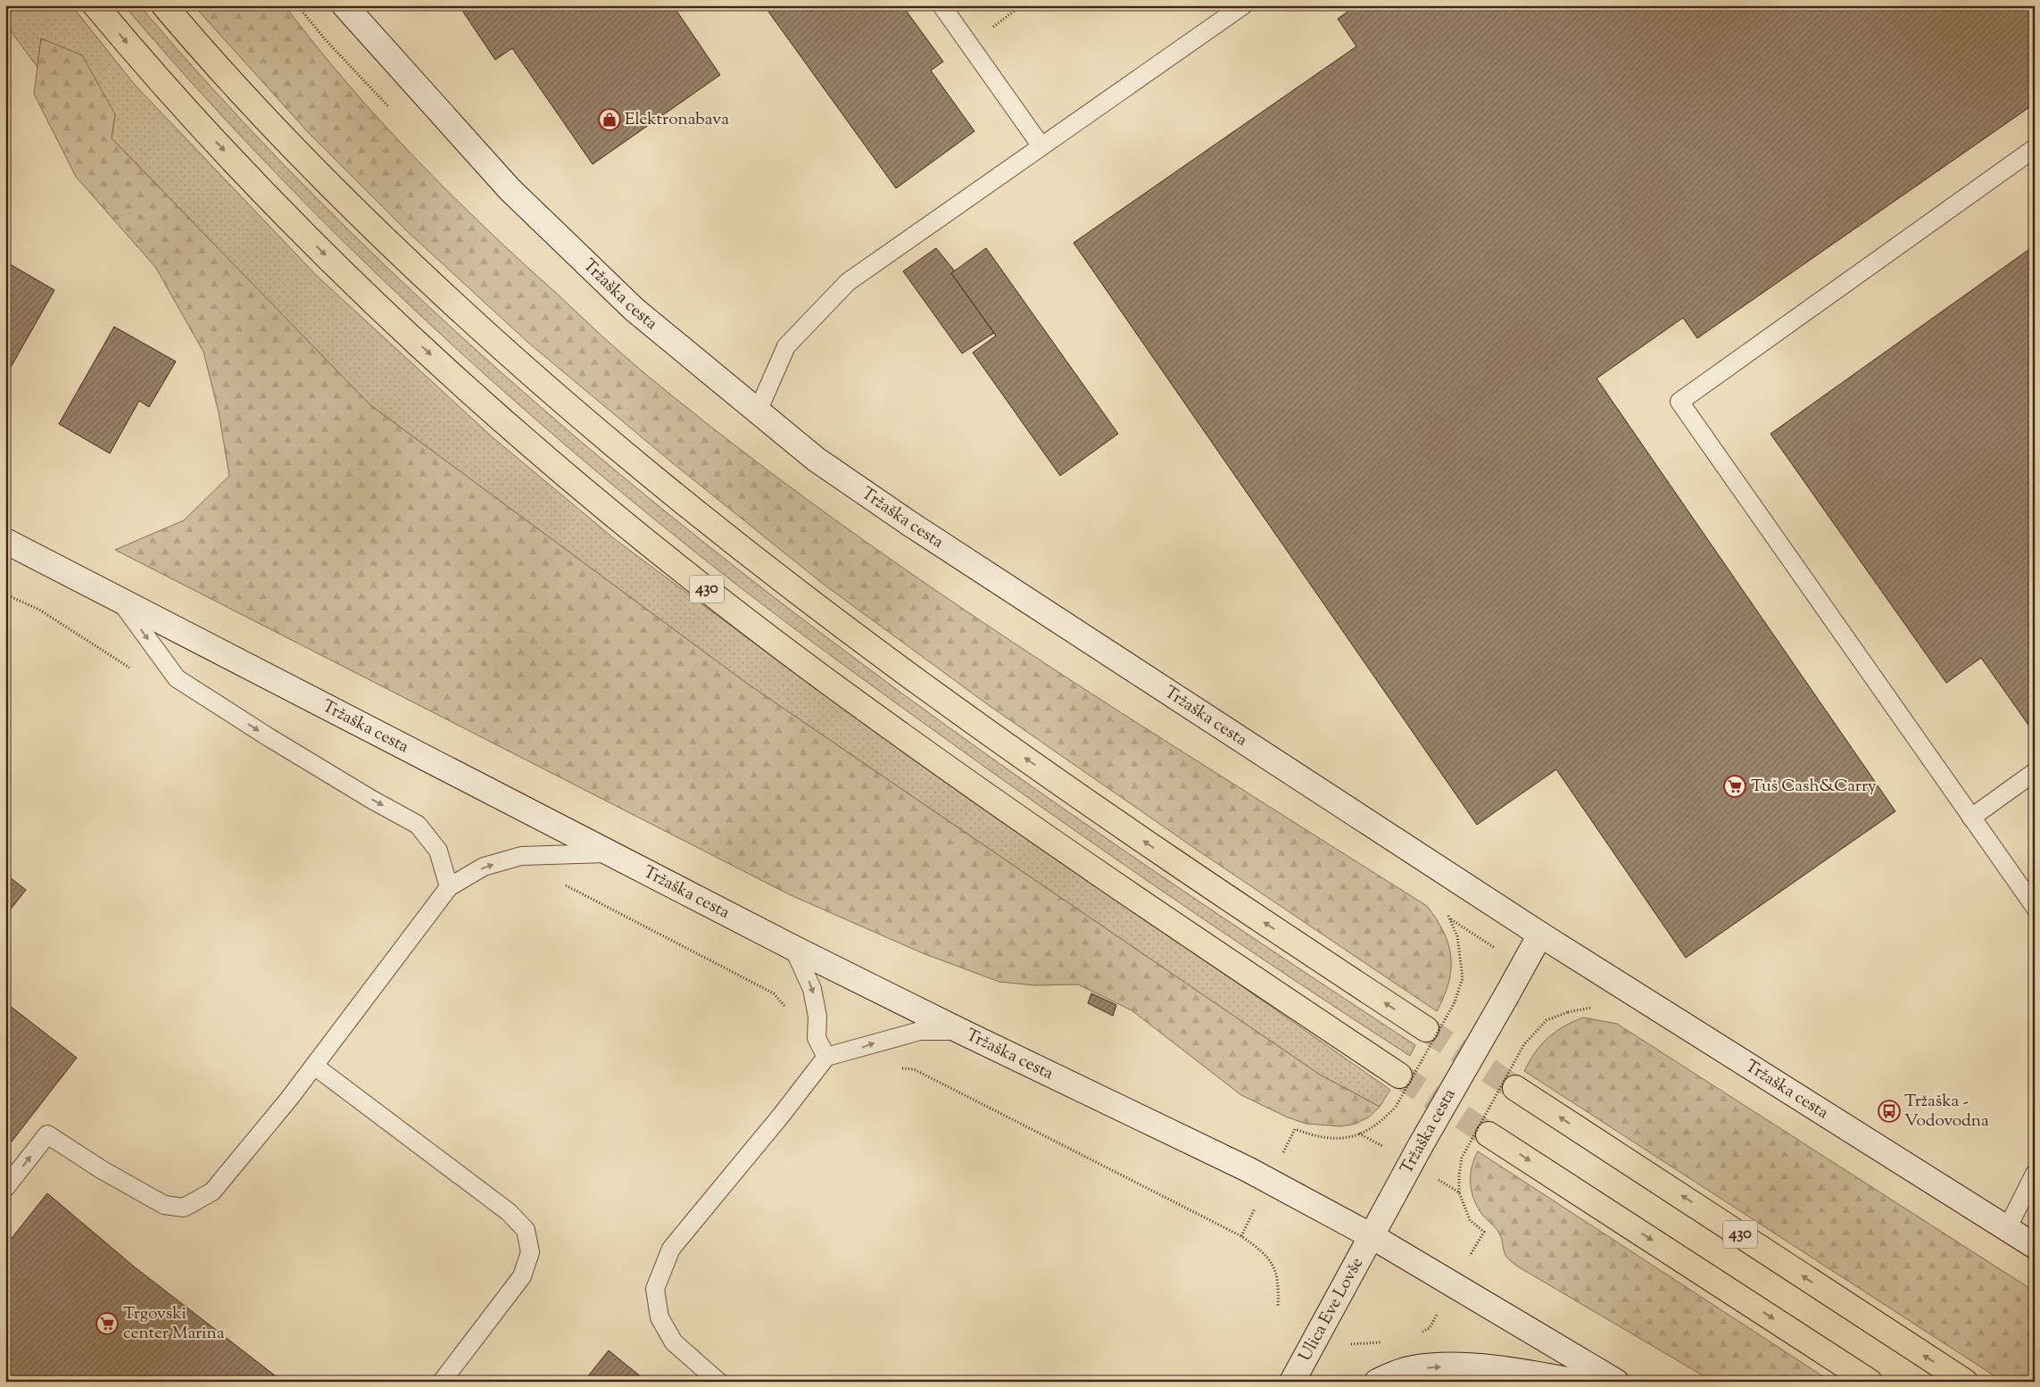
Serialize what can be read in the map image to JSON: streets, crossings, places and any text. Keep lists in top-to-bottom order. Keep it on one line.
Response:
{"streets":{"highway":["430"],"street":["Tržaška cesta","Ulica Eve Lovše"]},"crossings":[["Tržaška cesta","Ulica Eve Lovše"]],"places":{"shop":["Elektronabava"],"supermarket":["Tuš Cash&Carry","Trgovski center Marina"],"bus stop":["Tržaška - Vodovodna"]}}
